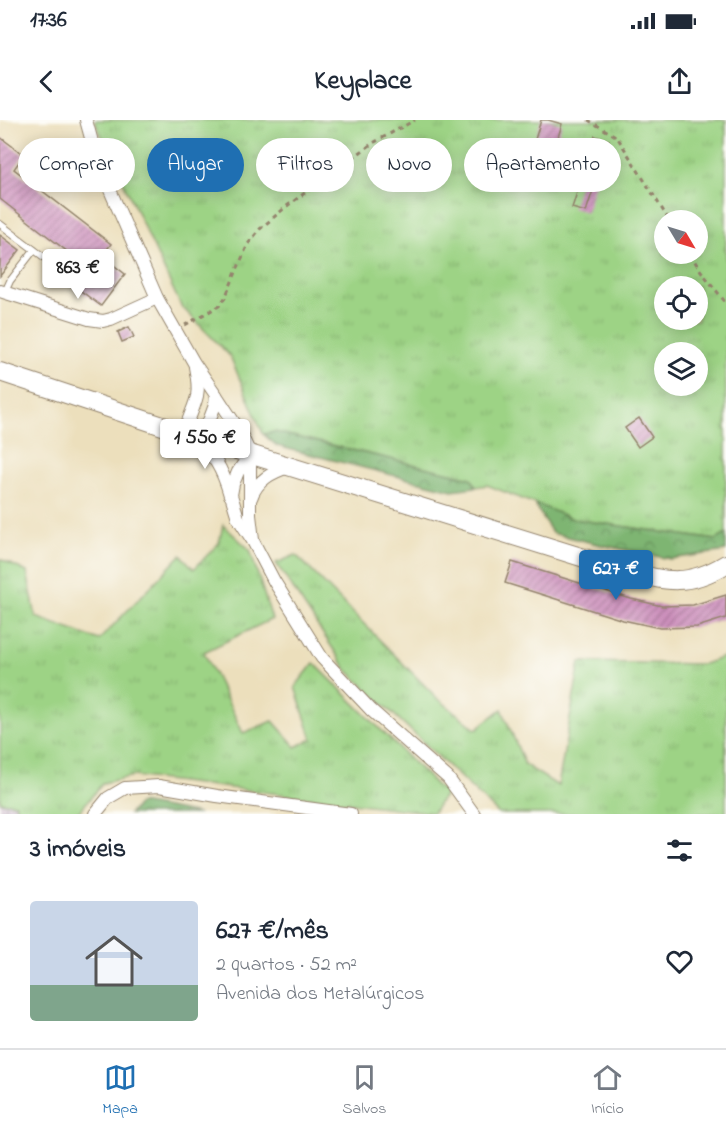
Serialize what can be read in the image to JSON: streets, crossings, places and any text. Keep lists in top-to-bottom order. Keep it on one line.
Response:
{"north":"bottom right","page":{"status":"17:36","header":"Keyplace","chip":["Comprar","Alugar","Filtros","Novo","Apartamento"],"price":["863 €","1 550 €","627 €"],"heading":"3 imóveis","list":[{"name":"627 €/mês","note":"2 quartos · 52 m² · Avenida dos Metalúrgicos"}],"tabs":["Mapa","Salvos","Início"]}}
